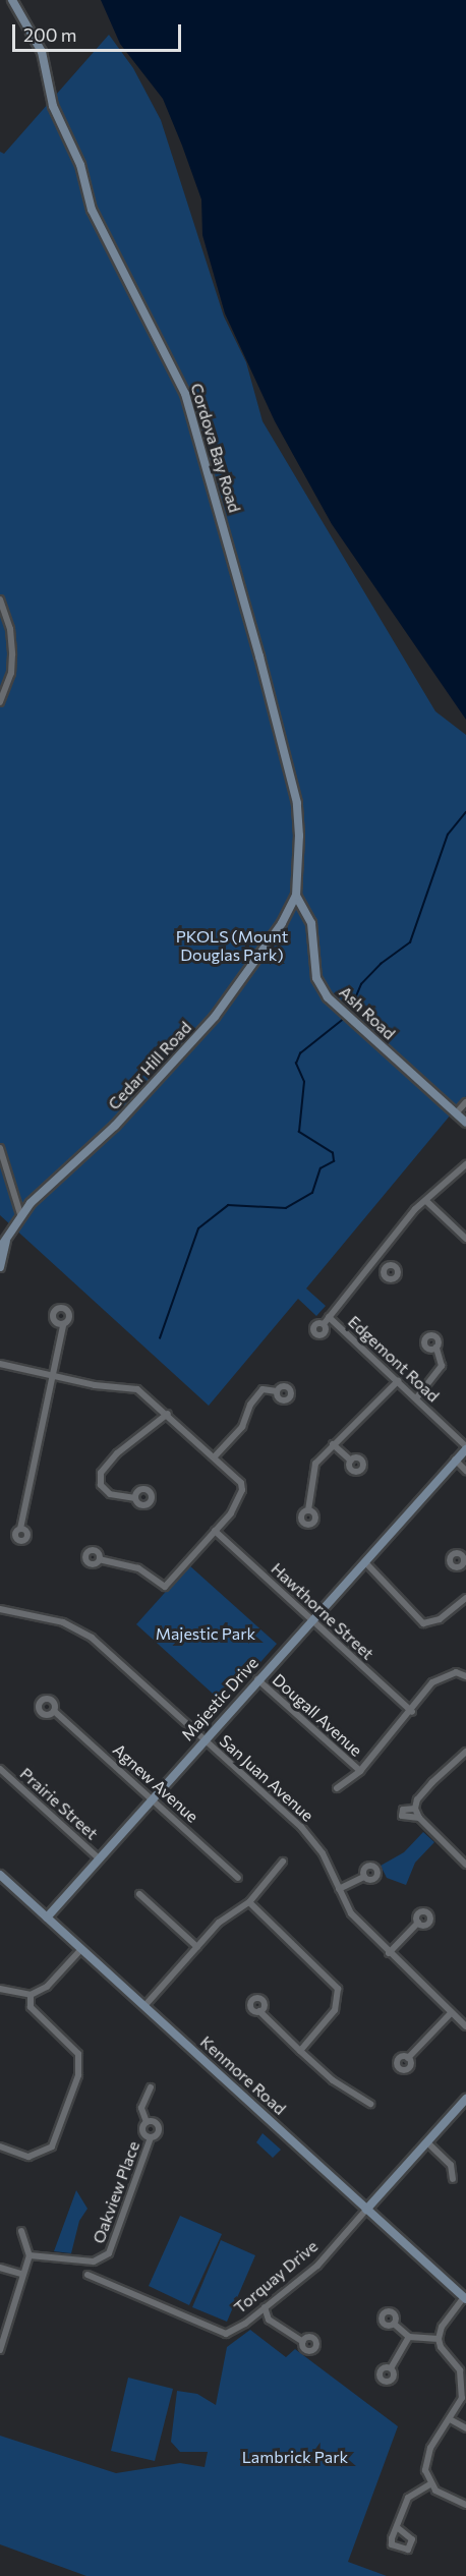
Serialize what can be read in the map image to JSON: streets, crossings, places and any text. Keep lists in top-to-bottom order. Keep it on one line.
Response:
{"streets":{"main road":["Cordova Bay Road","Ash Road","Cedar Hill Road","Majestic Drive","Kenmore Road","Torquay Drive"],"street":["Edgemont Road","Hawthorne Street","Dougall Avenue","San Juan Avenue","Agnew Avenue","Prairie Street","Oakview Place"]},"crossings":[["Cordova Bay Road","Ash Road"],["Cordova Bay Road","Cedar Hill Road"],["Ash Road","Cedar Hill Road"],["Edgemont Road","Majestic Drive"],["Hawthorne Street","Majestic Drive"],["Majestic Drive","Dougall Avenue"],["Majestic Drive","San Juan Avenue"],["Majestic Drive","Agnew Avenue"],["Majestic Drive","Prairie Street"],["Majestic Drive","Kenmore Road"],["Kenmore Road","Torquay Drive"]],"parks":["PKOLS (Mount Douglas Park)","Majestic Park","Lambrick Park"],"scale_bar":"200 m"}
